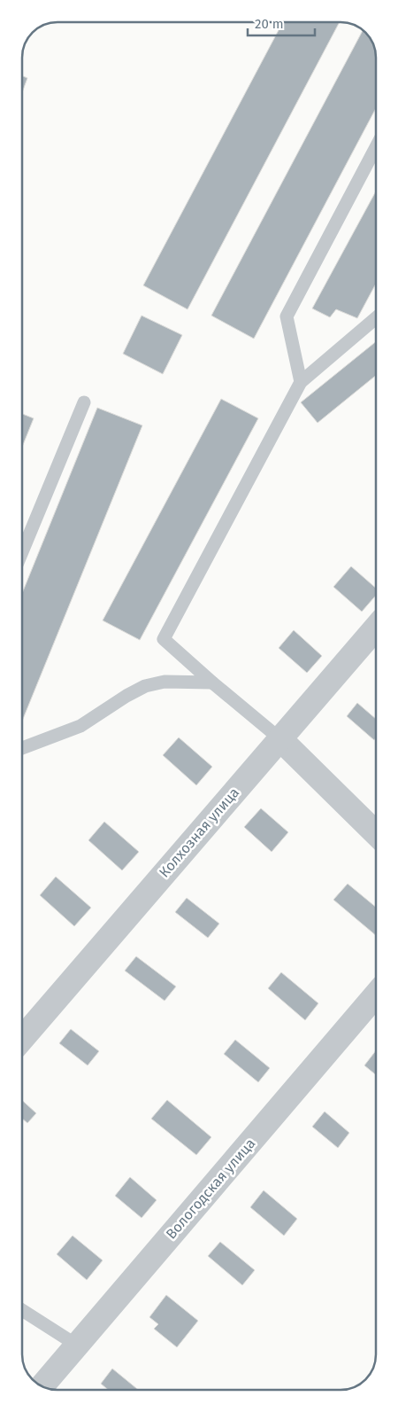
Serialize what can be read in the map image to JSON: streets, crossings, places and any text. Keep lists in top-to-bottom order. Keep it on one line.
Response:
{"streets":{"street":["Колхозная улица","Вологодская улица"]},"scale_bar":"20 m"}
